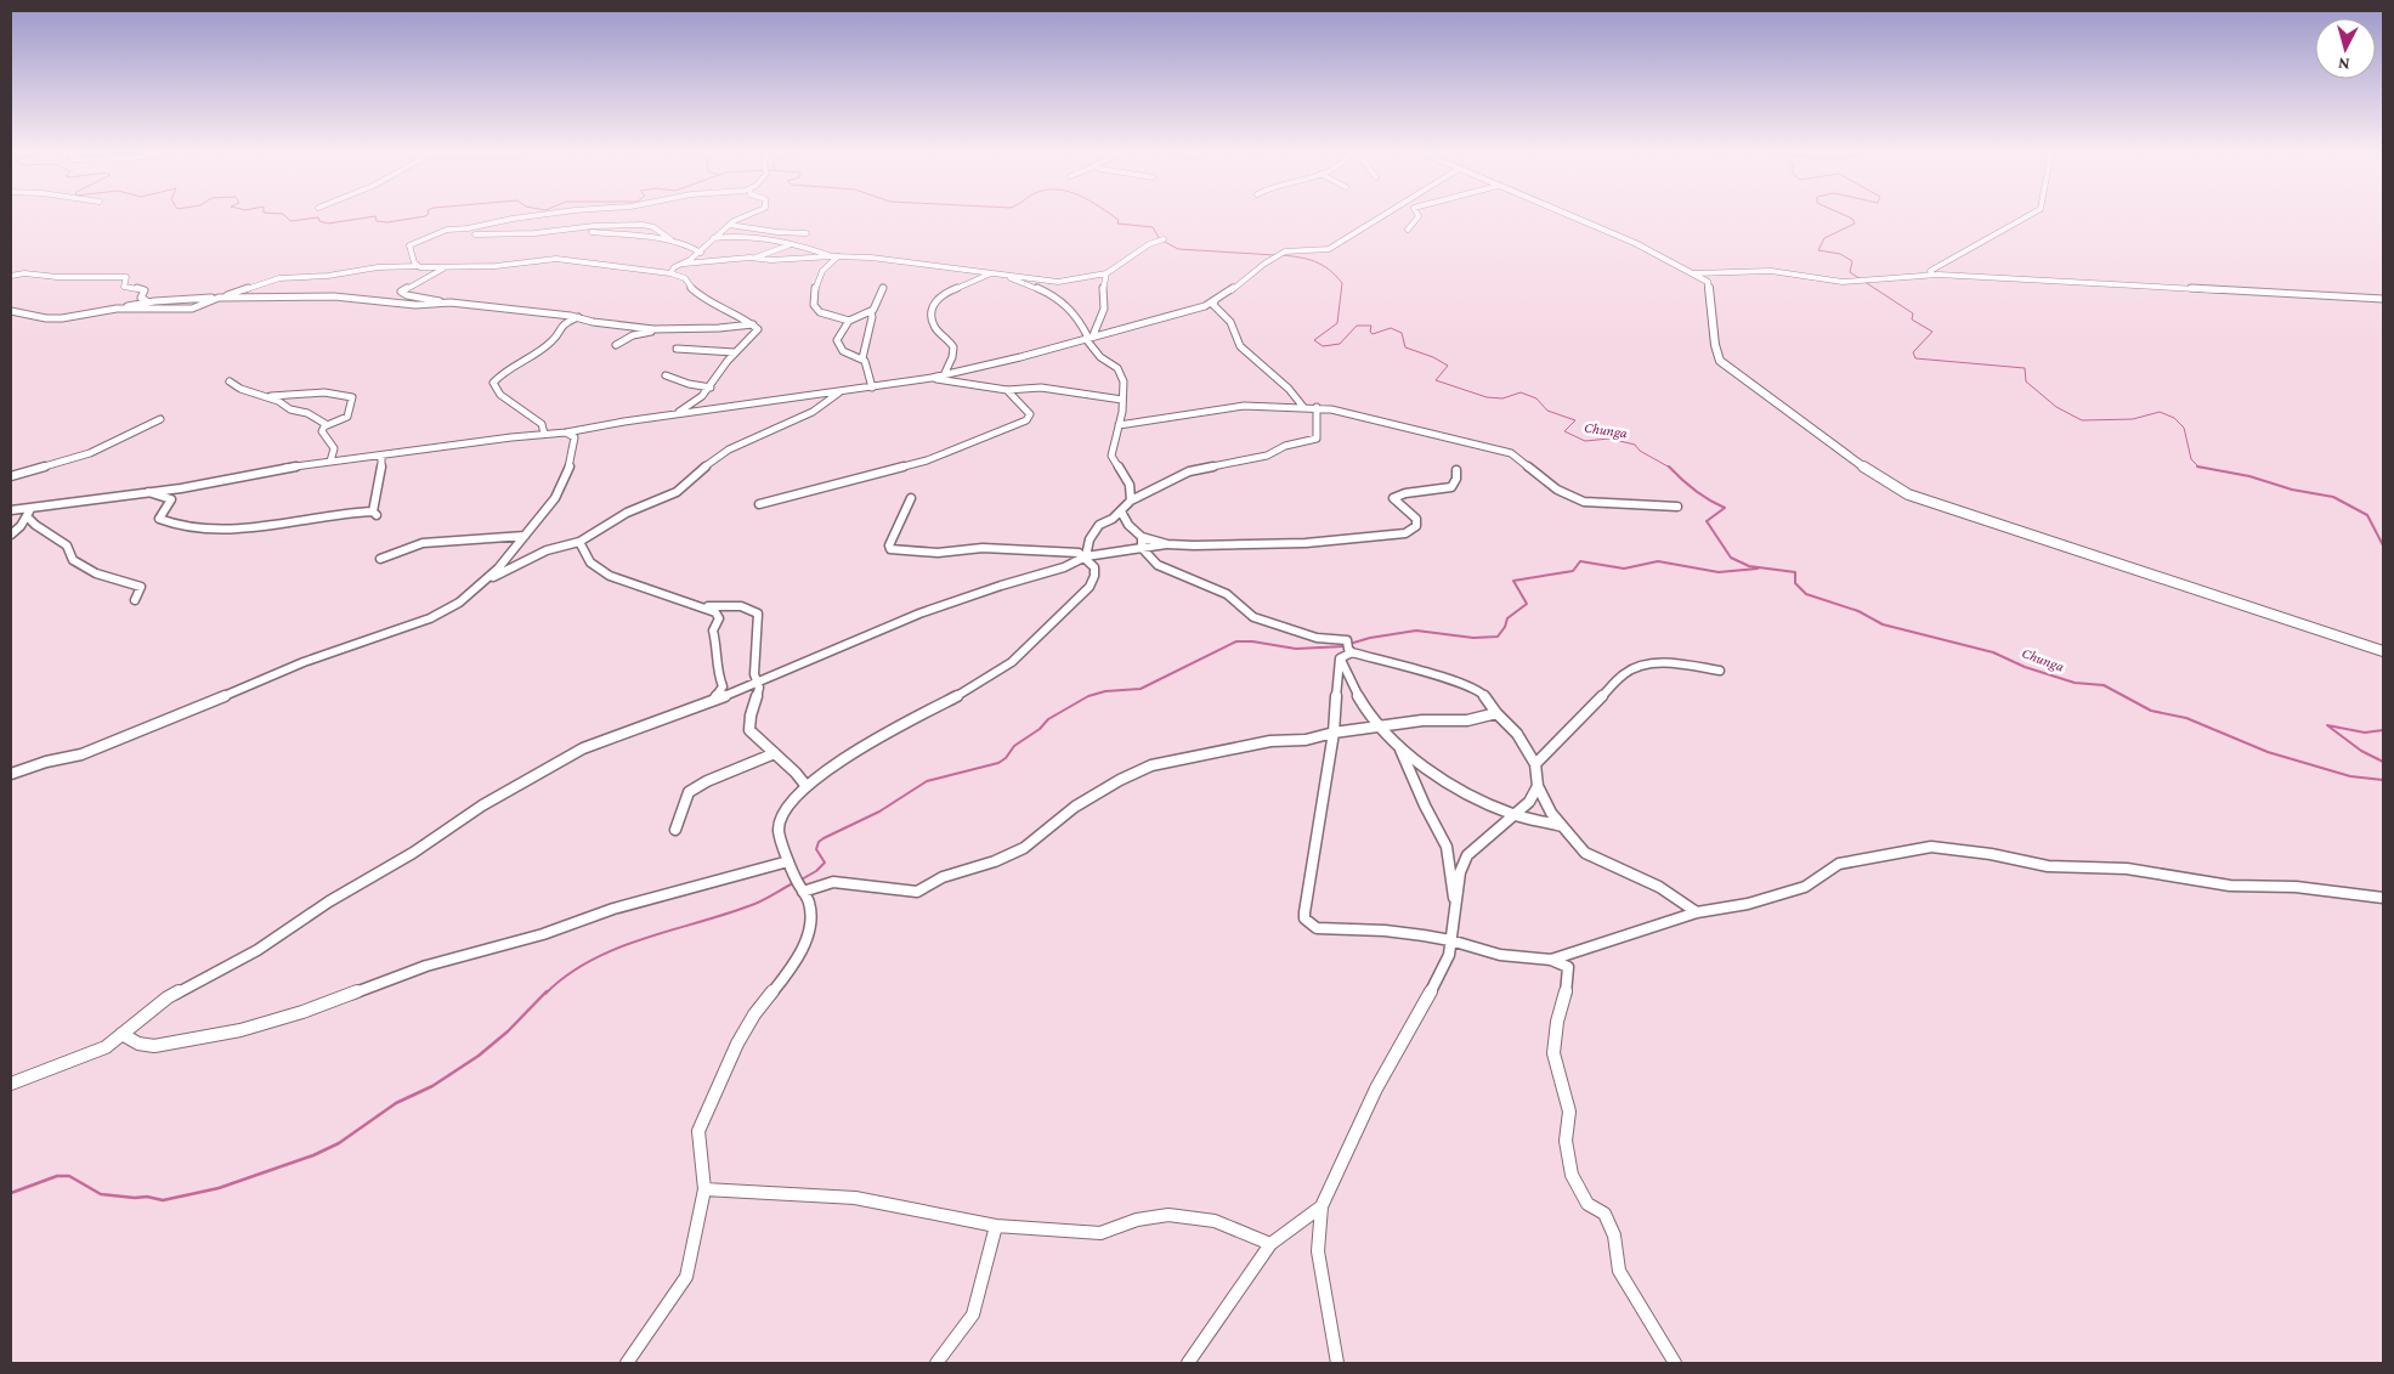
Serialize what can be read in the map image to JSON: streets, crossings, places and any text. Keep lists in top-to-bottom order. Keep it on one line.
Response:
{"water":["Chunga"],"north":"bottom"}
